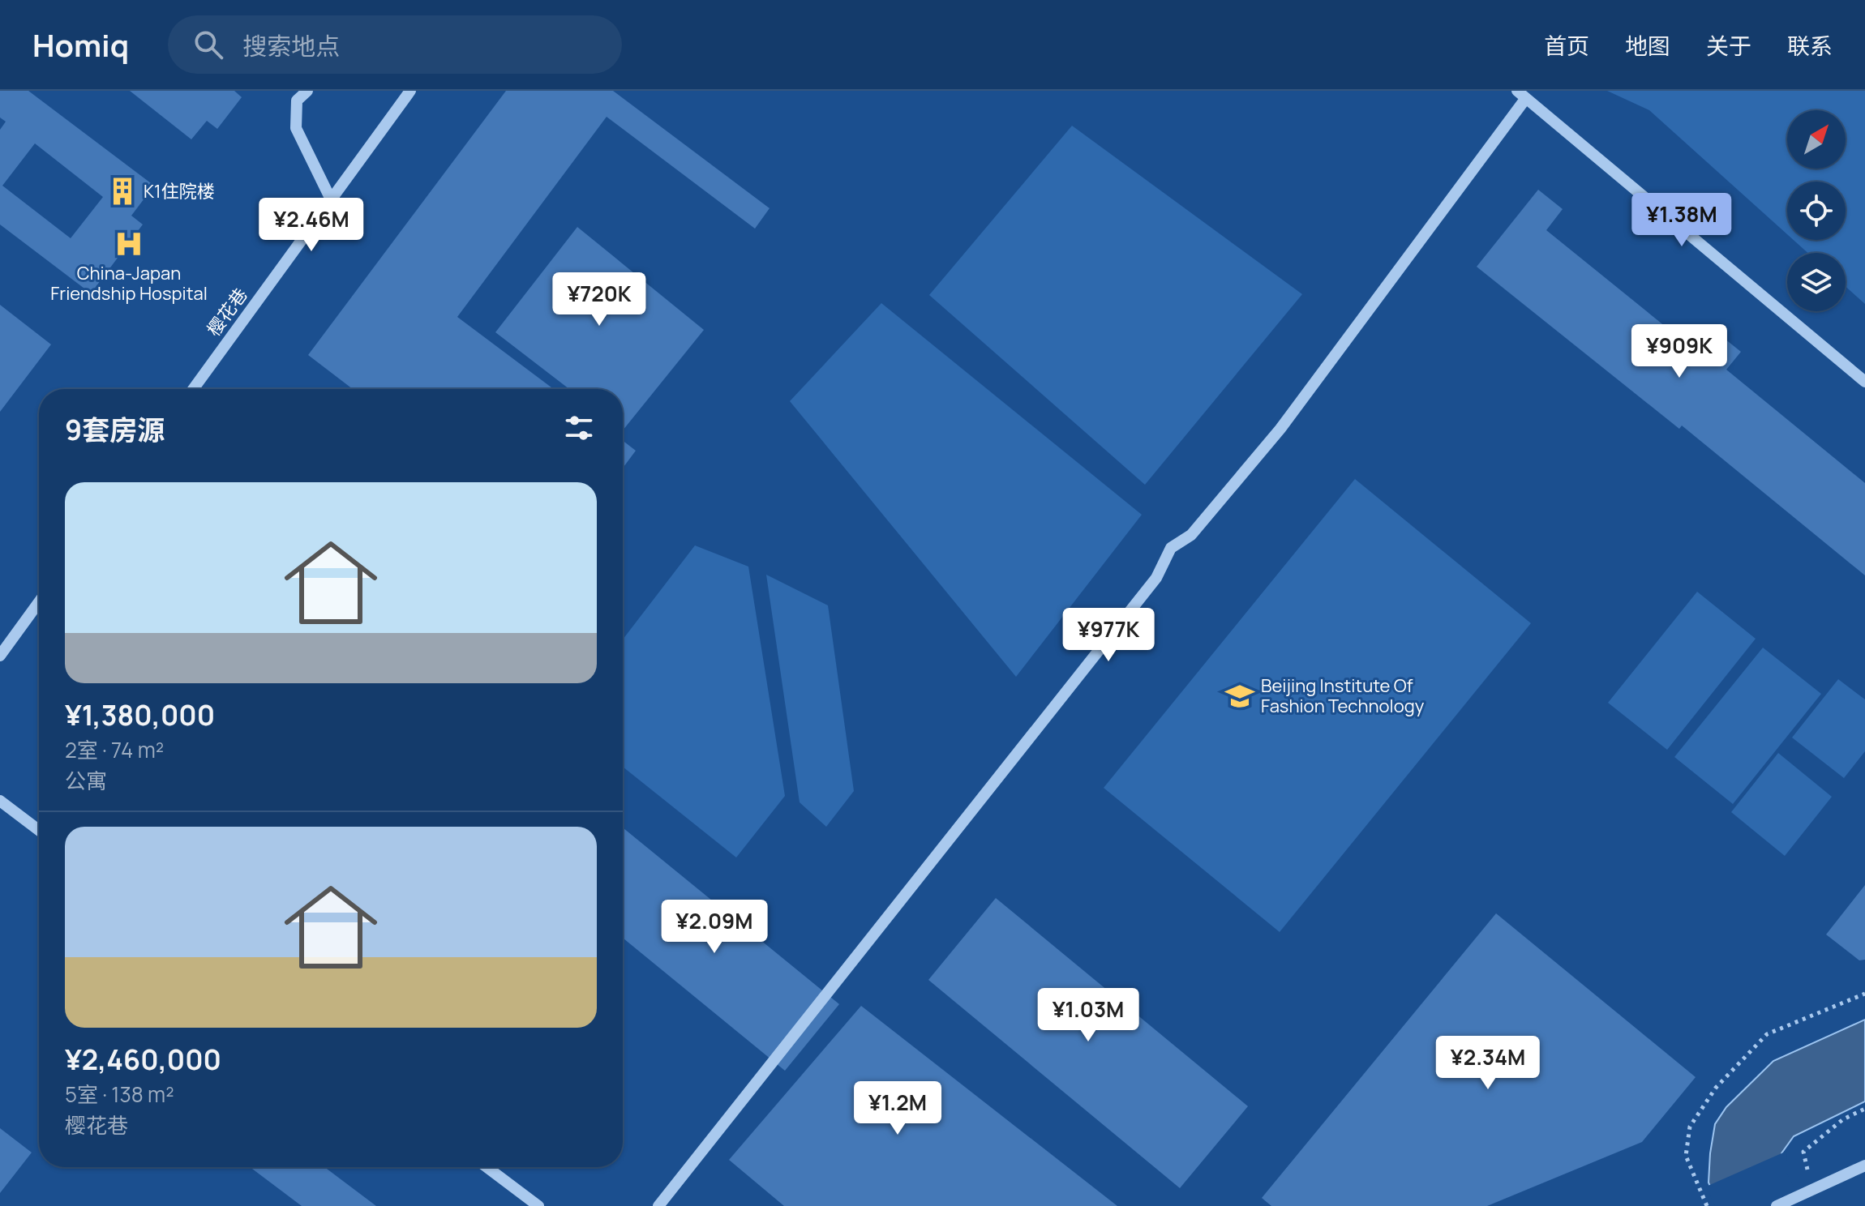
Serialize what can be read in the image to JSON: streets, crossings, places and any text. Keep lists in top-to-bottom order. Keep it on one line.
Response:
{"streets":{"street":["樱花巷"]},"places":{"building":["K1住院楼"],"hospital":["China-Japan Friendship Hospital"],"school or university":["Beijing Institute Of Fashion Technology"]},"north":"top right","page":{"header":"Homiq","search":"搜索地点","nav":["首页","地图","关于","联系"],"price":["¥1.38M","¥2.46M","¥720K","¥909K","¥977K","¥2.09M","¥1.03M","¥2.34M","¥1.2M"],"heading":"9套房源","list":[{"name":"¥1,380,000","note":"2室 · 74 m² · 公寓"},{"name":"¥2,460,000","note":"5室 · 138 m² · 樱花巷"}]}}
